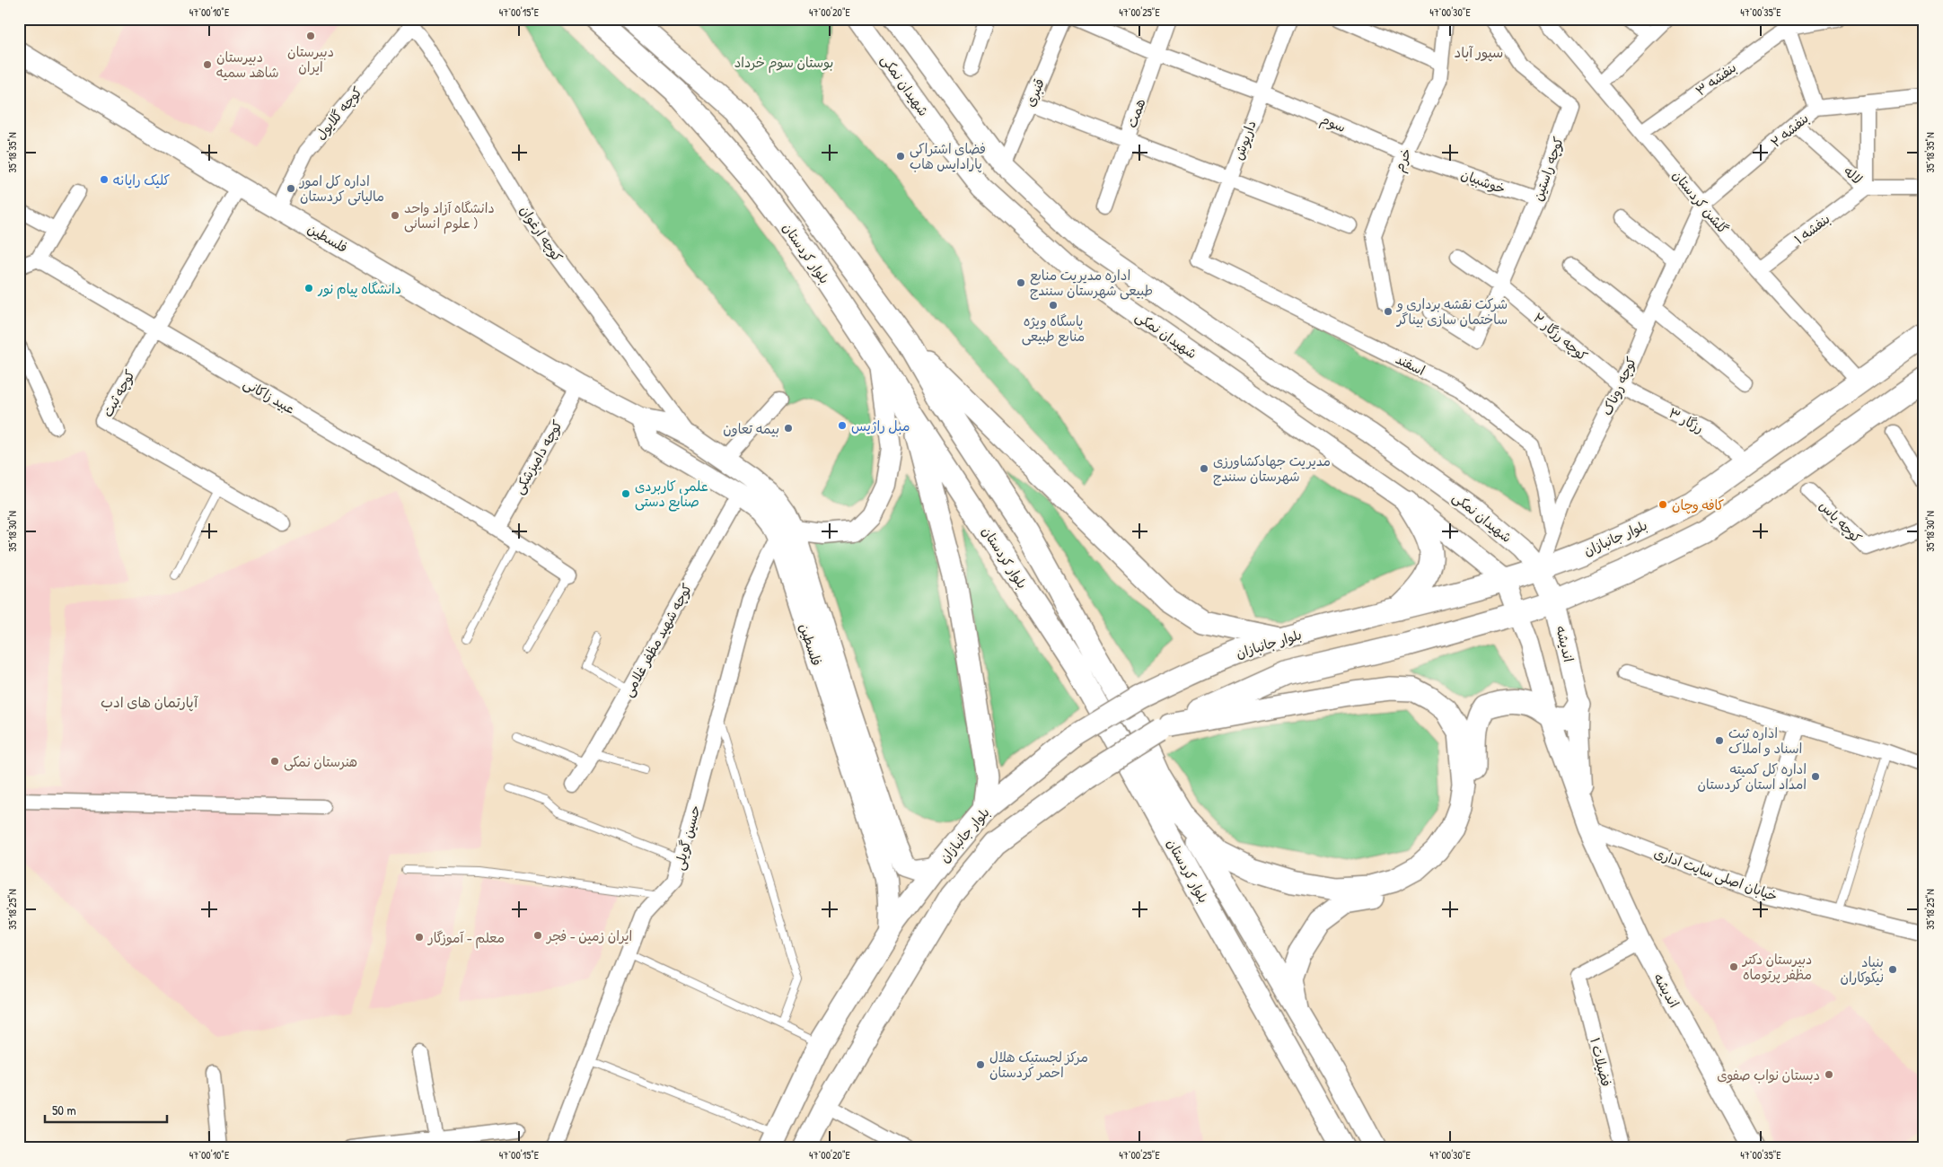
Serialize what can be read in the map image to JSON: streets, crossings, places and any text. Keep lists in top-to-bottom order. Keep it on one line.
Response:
{"streets":{"main road":["بلوار کردستان","بلوار جانبازان"],"street":["بنفشه ۳","شهیدان نمکی","قنبری","کوچه گلایول","همت","سوم","بنفشه ۲","داریوش","خرم","کوچه راستین","لاله","خوشبیان","گلشن کردستان","بنفشه ۱","کوچه ارغوان","فلسطین","کوچه رزگار ۲","اسفند","کوچه روناک","کوچه ثبت","عبید زاکانی","رزگار ۳","کوچه دامپزشکی","کوچه یاس","کوچه شهید مظفر غلامی","اندیشه","حسین گویلی","خیابان اصلی سایت اداری","فضیلات ۱"]},"crossings":[["بنفشه ۳","گلشن کردستان"],["شهیدان نمکی","قنبری"],["شهیدان نمکی","کوچه روناک"],["شهیدان نمکی","بلوار جانبازان"],["شهیدان نمکی","اندیشه"],["کوچه گلایول","کوچه ارغوان"],["کوچه گلایول","فلسطین"],["همت","سوم"],["سوم","داریوش"],["سوم","خرم"],["سوم","خوشبیان"],["بنفشه ۲","لاله"],["بنفشه ۲","گلشن کردستان"],["بنفشه ۲","کوچه روناک"],["داریوش","اسفند"],["خرم","خوشبیان"],["کوچه راستین","خوشبیان"],["کوچه راستین","کوچه رزگار ۲"],["لاله","بنفشه ۱"],["گلشن کردستان","بنفشه ۱"],["گلشن کردستان","کوچه روناک"],["گلشن کردستان","بلوار جانبازان"],["کوچه ارغوان","فلسطین"],["فلسطین","کوچه ثبت"],["فلسطین","کوچه دامپزشکی"],["فلسطین","بلوار جانبازان"],["فلسطین","کوچه شهید مظفر غلامی"],["فلسطین","حسین گویلی"],["بلوار کردستان","بلوار جانبازان"],["کوچه رزگار ۲","کوچه روناک"],["کوچه رزگار ۲","رزگار ۳"],["اسفند","کوچه روناک"],["کوچه روناک","رزگار ۳"],["کوچه روناک","بلوار جانبازان"],["کوچه روناک","اندیشه"],["کوچه ثبت","عبید زاکانی"],["عبید زاکانی","کوچه دامپزشکی"],["رزگار ۳","بلوار جانبازان"],["بلوار جانبازان","اندیشه"],["اندیشه","خیابان اصلی سایت اداری"],["اندیشه","فضیلات ۱"]],"districts":["سپور آباد","آپارتمان های ادب"],"parks":["بوستان سوم خرداد"],"places":["دبیرستان ایران","دبیرستان شاهد سمیه","فضای اشتراکی پارادایس هاب","کلیک رایانه","اداره کل امور مالیاتی کردستان","دانشگاه آزاد واحد علوم انسانی )","اداره مدیریت منابع طبیعی شهرستان سنندج","دانشگاه پیام نور","پاسگاه ویژه منابع طبیعی","شرکت نقشه برداری و ساختمان سازی بیناگر","مبل راژیس","بیمه تعاون","مدیریت جهادکشاورزی شهرستان سنندج","علمی کاربردی صنایع دستی","کافه وچان","اداره ثبت اسناد و املاک","هنرستان نمکی","اداره کل کمیته امداد استان کردستان","ایران زمین - فجر","معلم - آموزگار","دبیرستان دکتر مظفر پرتوماه","بنیاد نیکوکاران","مرکز لجستیک هلال احمر کردستان","دبستان نواب صفوی"],"scale_bar":"50 m","coordinates":["47°00'10\"E","47°00'15\"E","47°00'20\"E","47°00'25\"E","47°00'30\"E","47°00'35\"E","35°18'35\"N","35°18'30\"N","35°18'25\"N"]}
